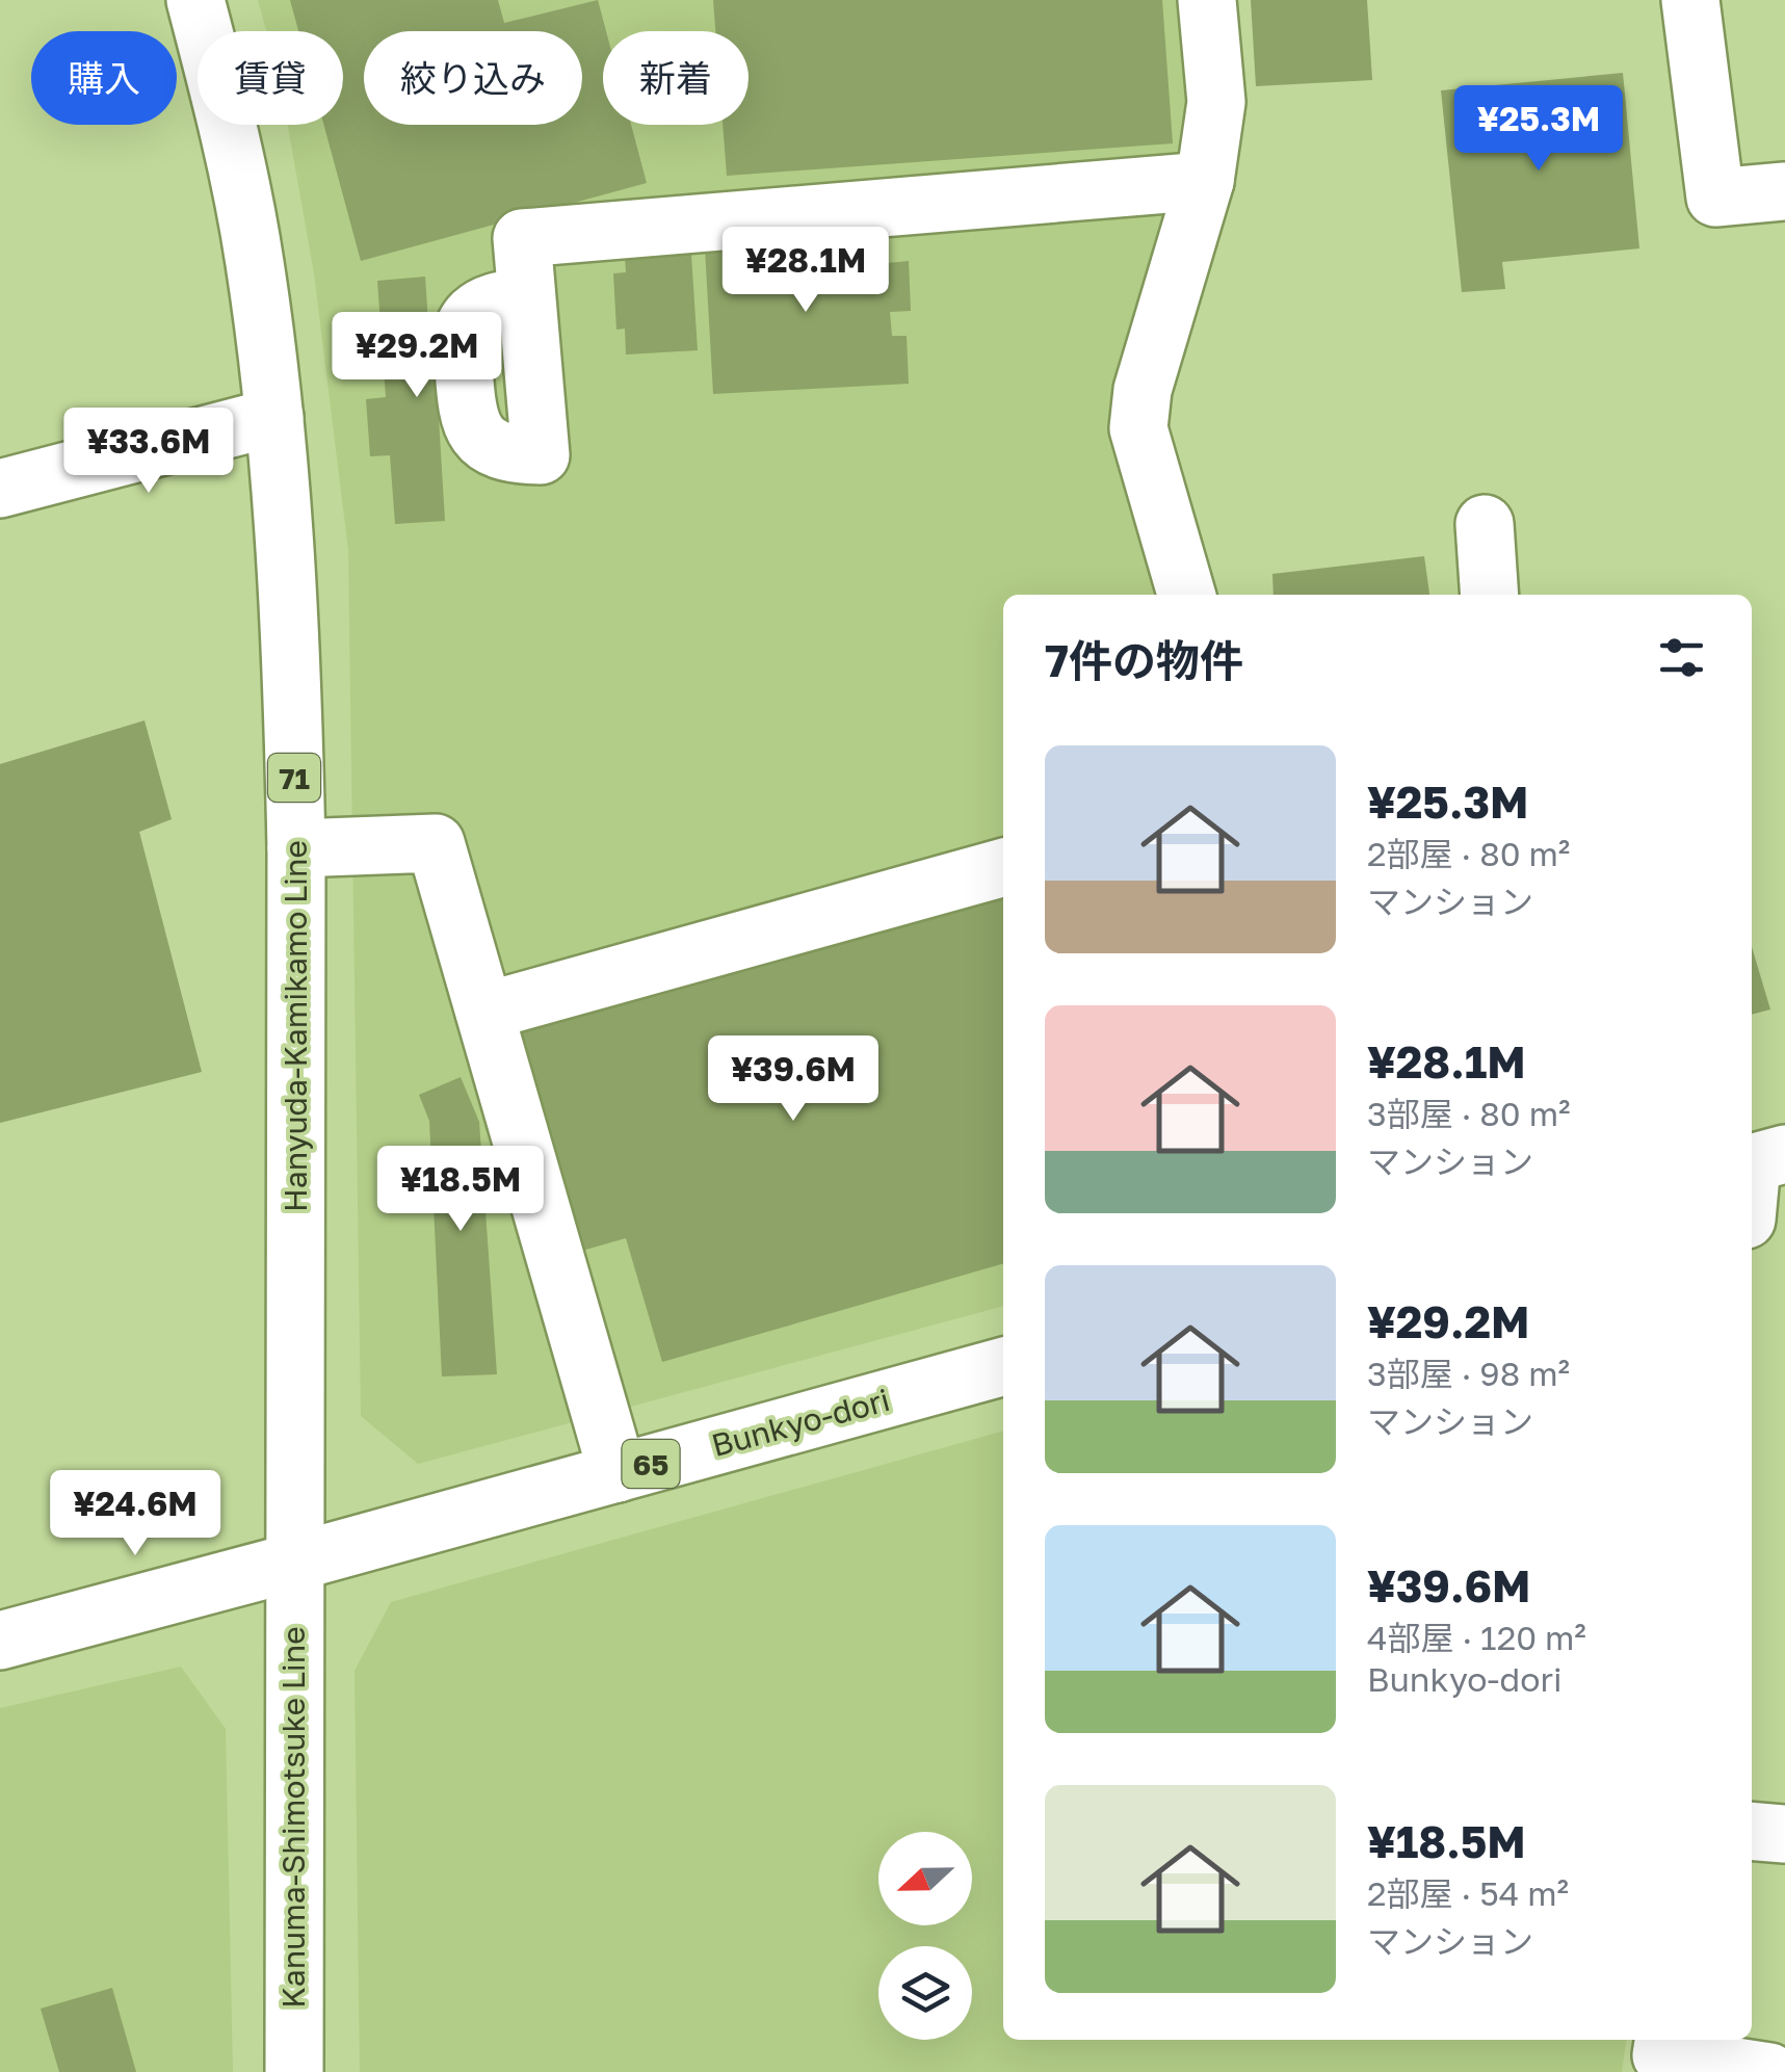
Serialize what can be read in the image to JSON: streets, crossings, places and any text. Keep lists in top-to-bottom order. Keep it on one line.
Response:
{"streets":{"main road":["71","Hanyuda-Kamikamo Line","Bunkyo-dori","65","Kanuma-Shimotsuke Line"]},"crossings":[["Hanyuda-Kamikamo Line","Bunkyo-dori"],["Hanyuda-Kamikamo Line","Kanuma-Shimotsuke Line"],["Bunkyo-dori","Kanuma-Shimotsuke Line"]],"north":"left","page":{"chip":["購入","賃貸","絞り込み","新着"],"price":["¥25.3M","¥28.1M","¥29.2M","¥33.6M","¥39.6M","¥18.5M","¥24.6M"],"heading":"7件の物件","list":[{"name":"¥25.3M","note":"2部屋 · 80 m² · マンション"},{"name":"¥28.1M","note":"3部屋 · 80 m² · マンション"},{"name":"¥29.2M","note":"3部屋 · 98 m² · マンション"},{"name":"¥39.6M","note":"4部屋 · 120 m² · Bunkyo-dori"},{"name":"¥18.5M","note":"2部屋 · 54 m² · マンション"}]}}
